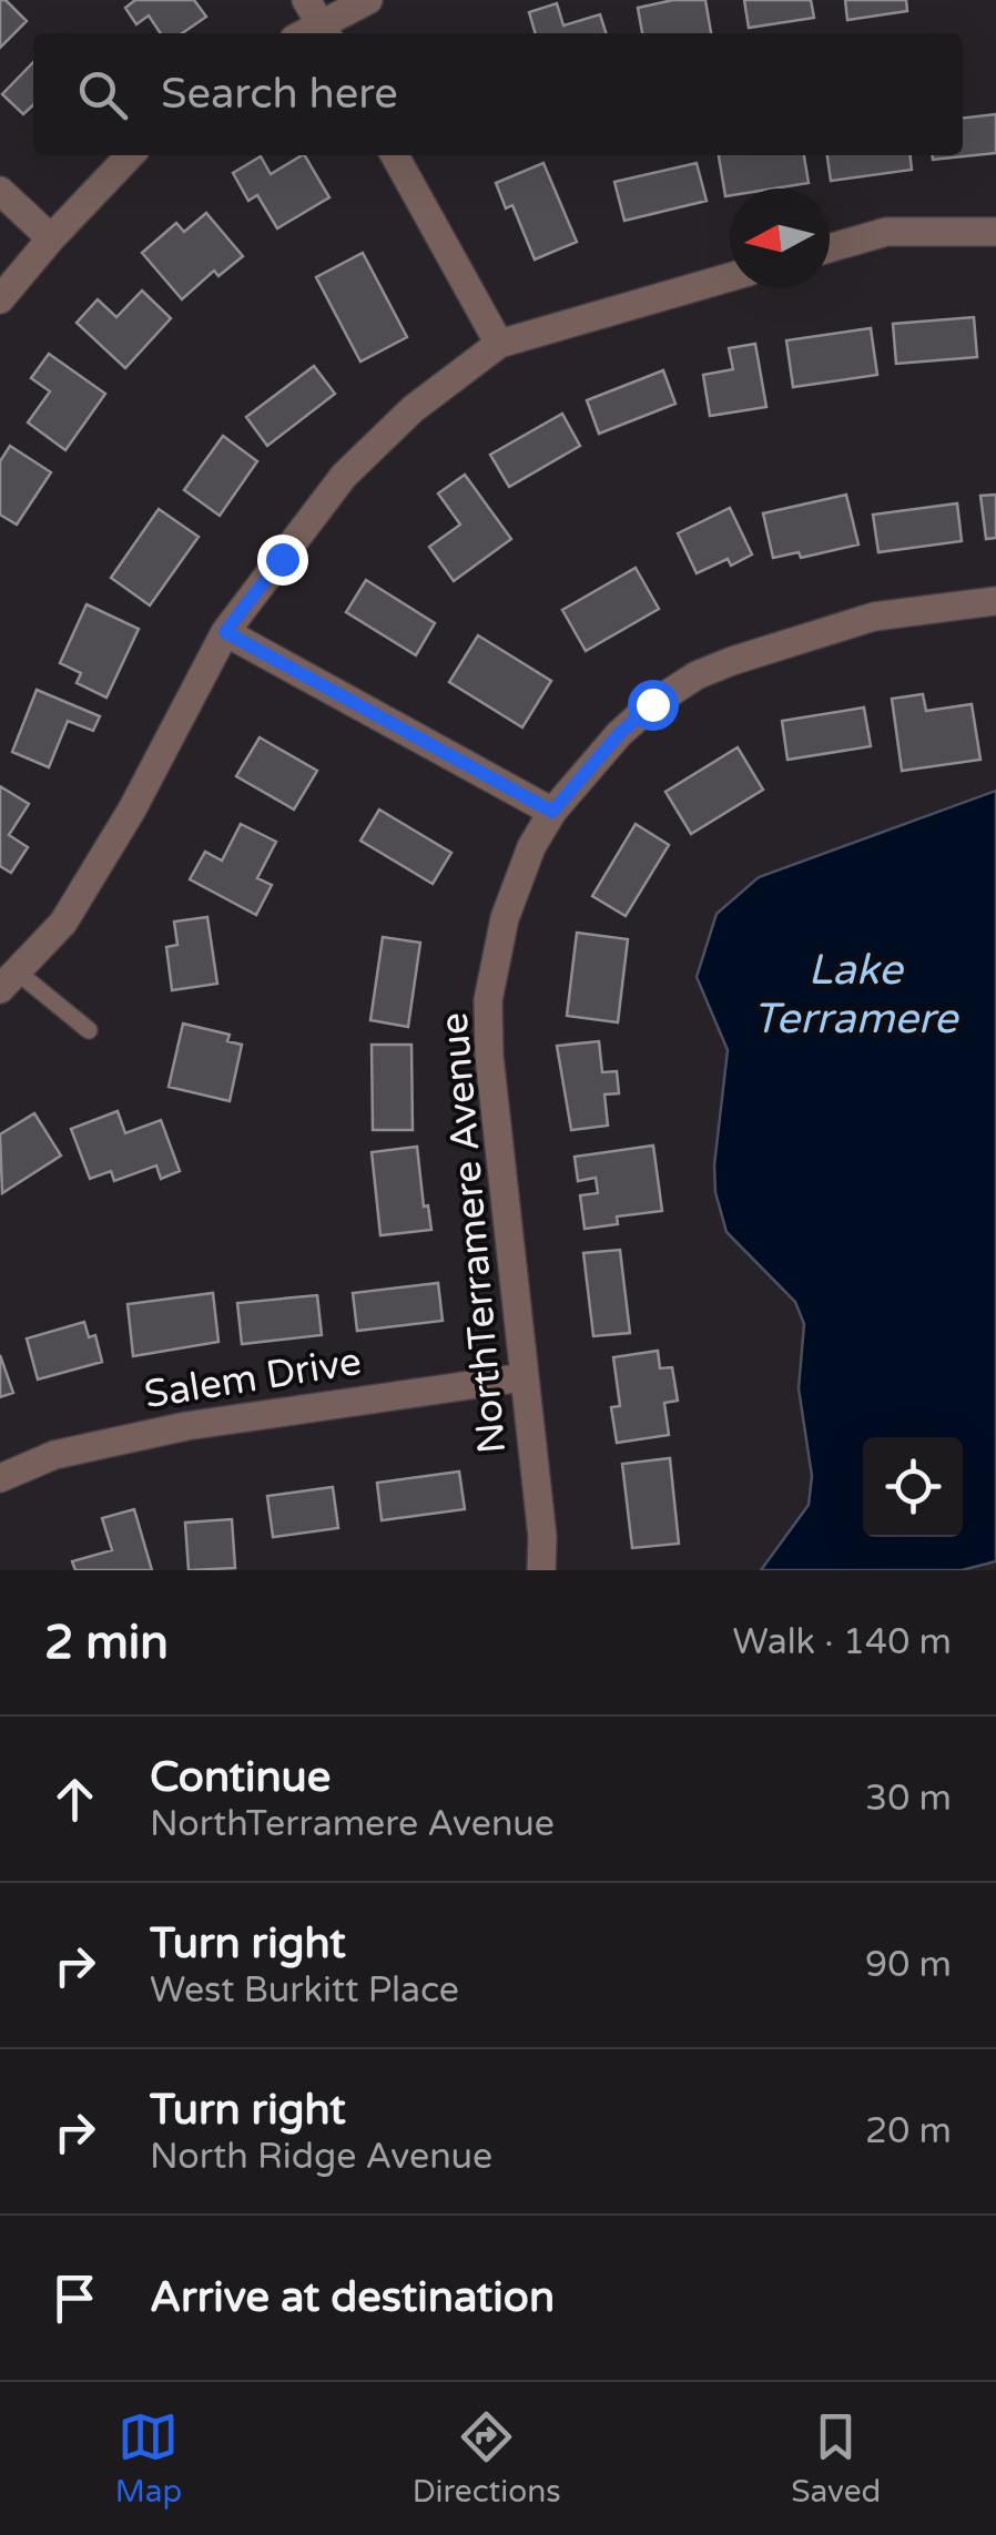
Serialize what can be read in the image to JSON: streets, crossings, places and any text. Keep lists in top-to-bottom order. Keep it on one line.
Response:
{"streets":{"street":["NorthTerramere Avenue","Salem Drive"]},"crossings":[["NorthTerramere Avenue","Salem Drive"]],"water":["Lake Terramere"],"north":"left","page":{"search":"Search here","heading":["2 min","Walk · 140 m"],"list":[["Continue","NorthTerramere Avenue","30 m"],["Turn right","West Burkitt Place","90 m"],["Turn right","North Ridge Avenue","20 m"],"Arrive at destination"],"nav":["Map","Directions","Saved"]}}
